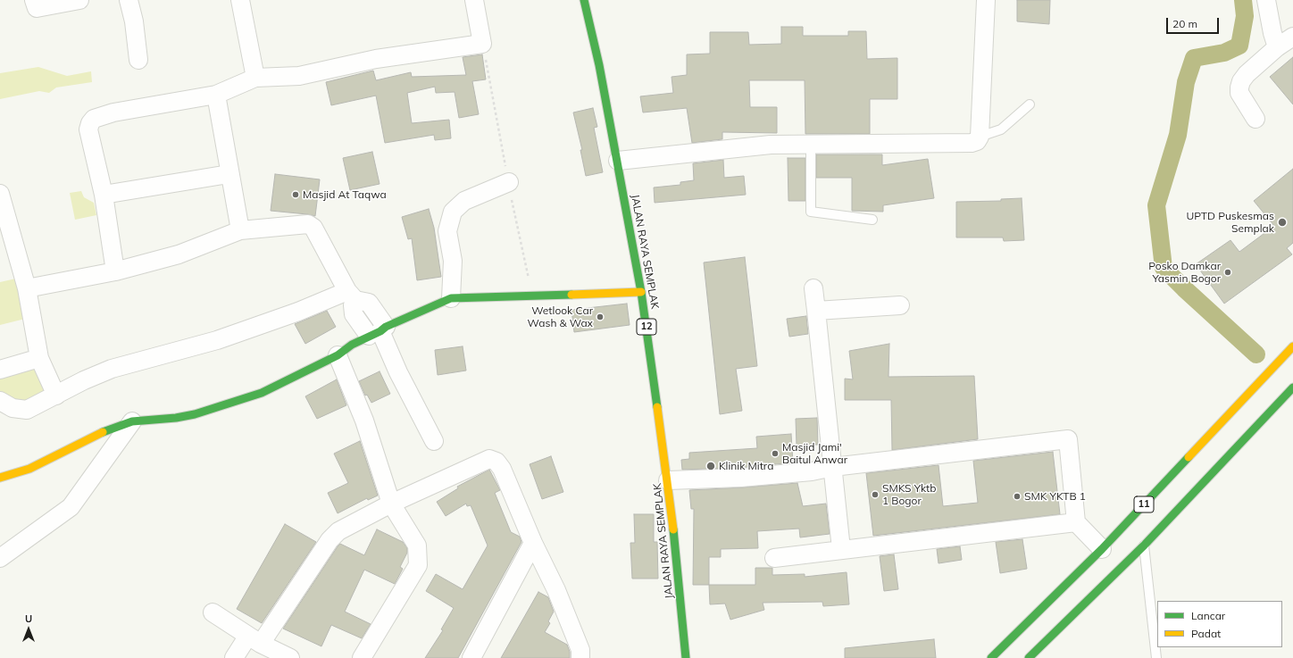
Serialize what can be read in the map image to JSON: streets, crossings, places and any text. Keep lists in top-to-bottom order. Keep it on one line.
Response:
{"streets":{"main road":["JALAN RAYA SEMPLAK","12","11"]},"places":["Masjid At Taqwa","UPTD Puskesmas Semplak","Posko Damkar Yasmin Bogor","Wetlook Car Wash & Wax","Masjid Jami' Baitul Anwar","Klinik Mitra","SMKS Yktb 1 Bogor","SMK YKTB 1"],"legend":["Lancar","Padat"],"scale_bar":"20 m","north":"top"}
